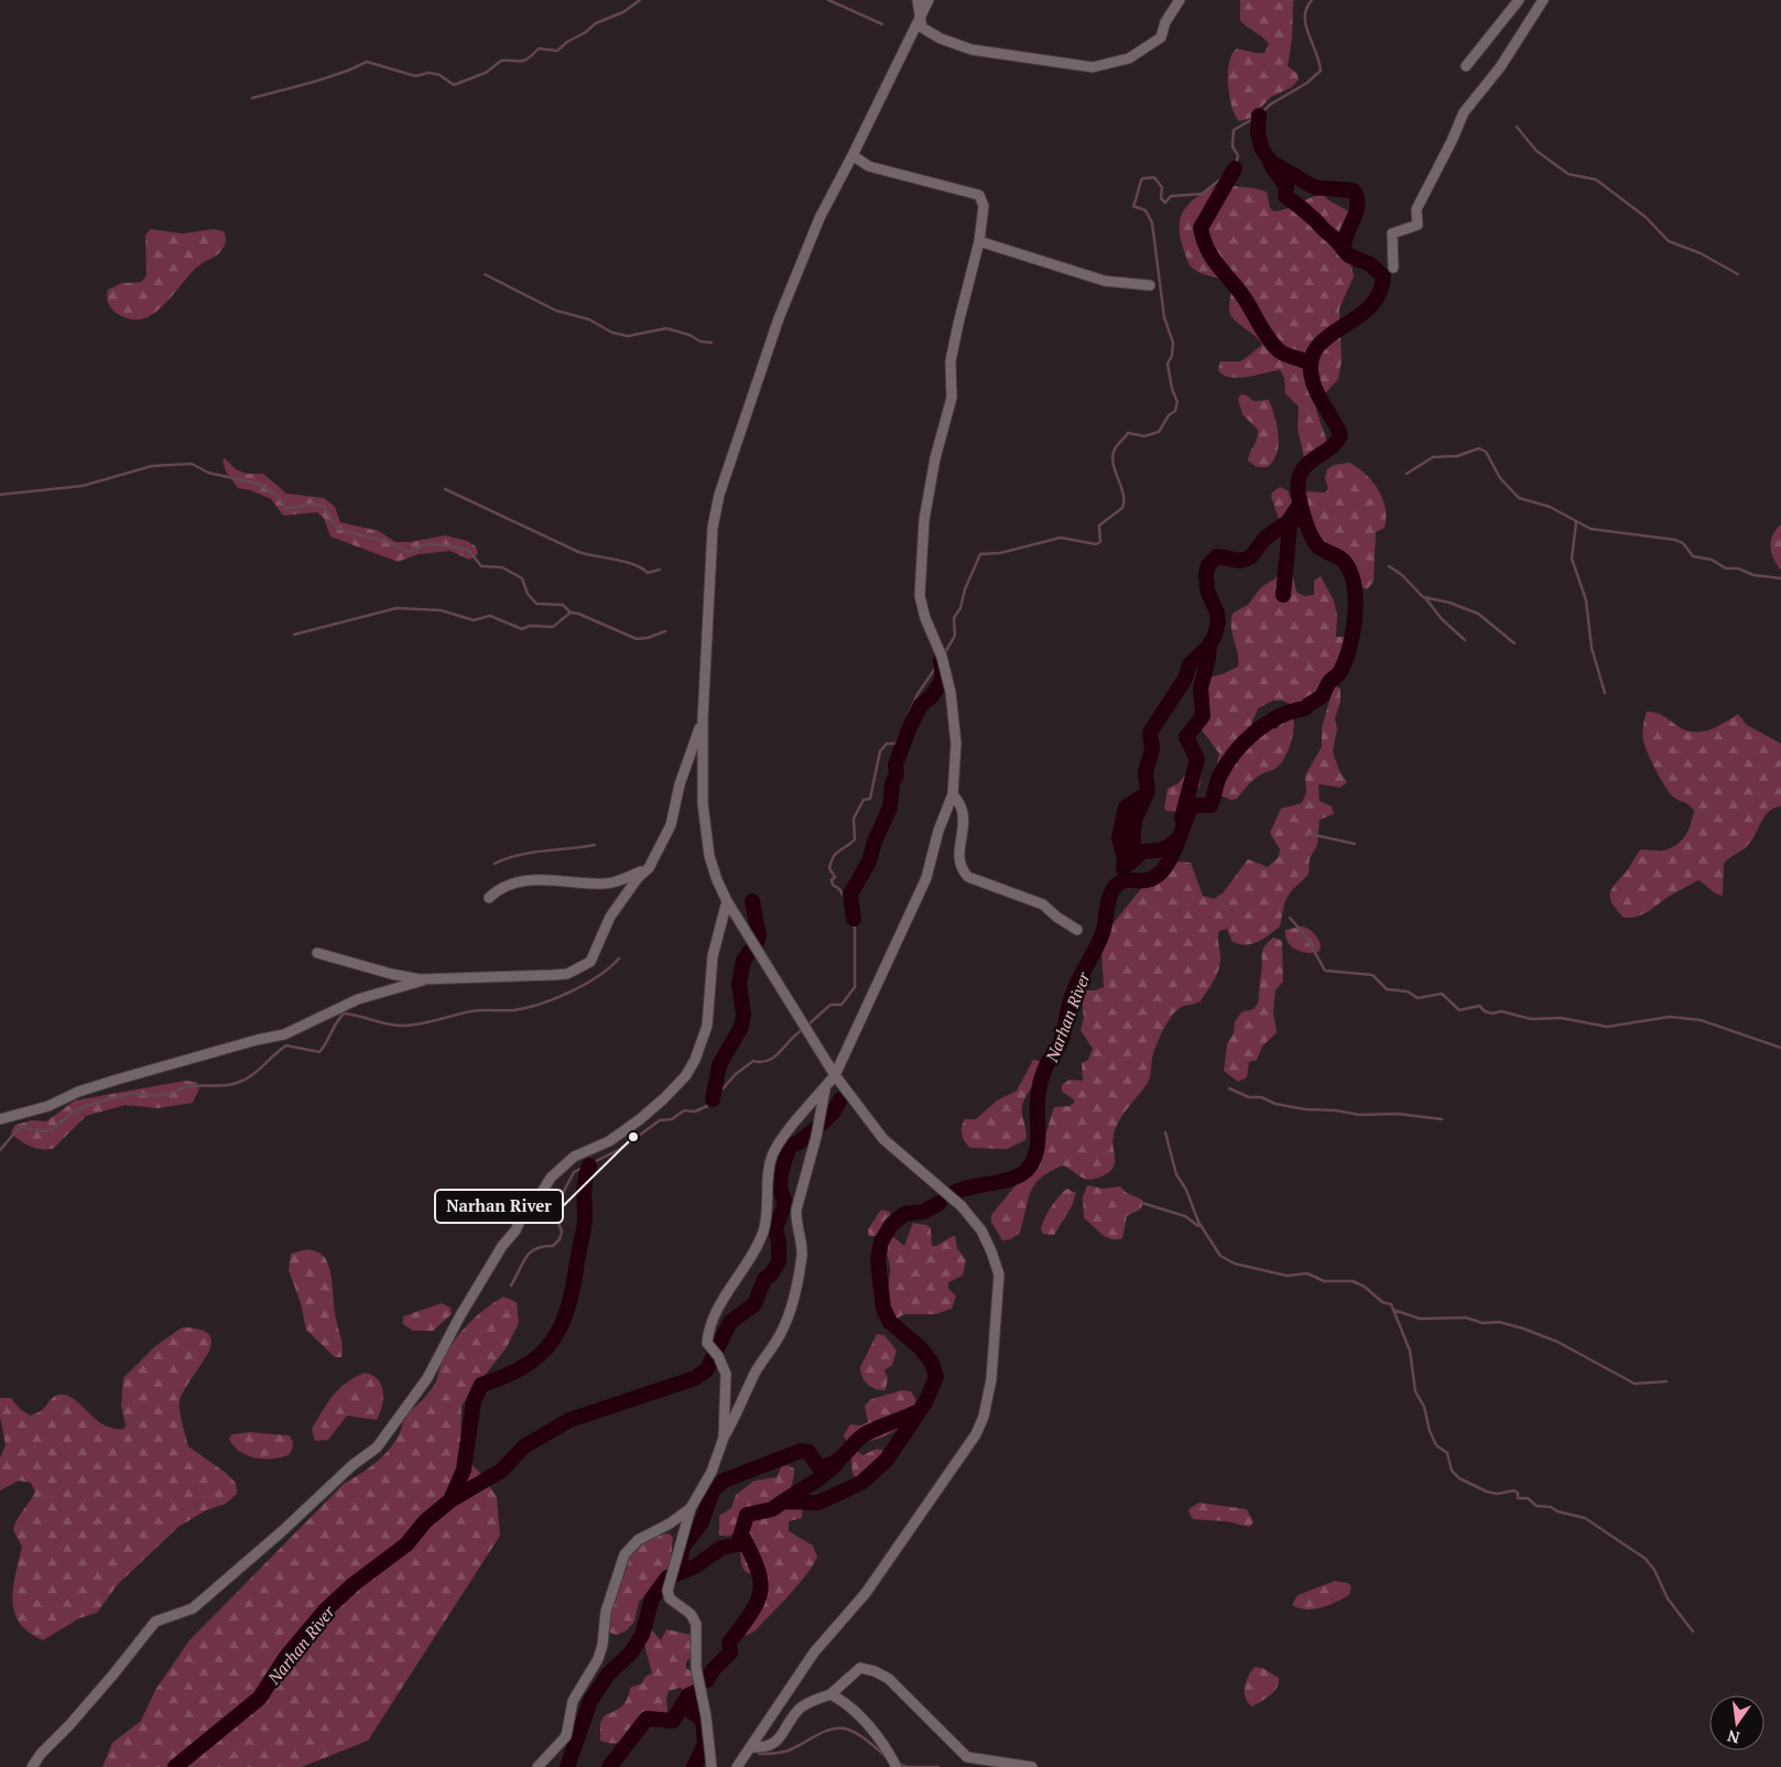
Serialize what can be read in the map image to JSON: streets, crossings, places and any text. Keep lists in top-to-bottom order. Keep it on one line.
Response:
{"water":["Narhan River"],"places":["Narhan River"],"north":"bottom"}
